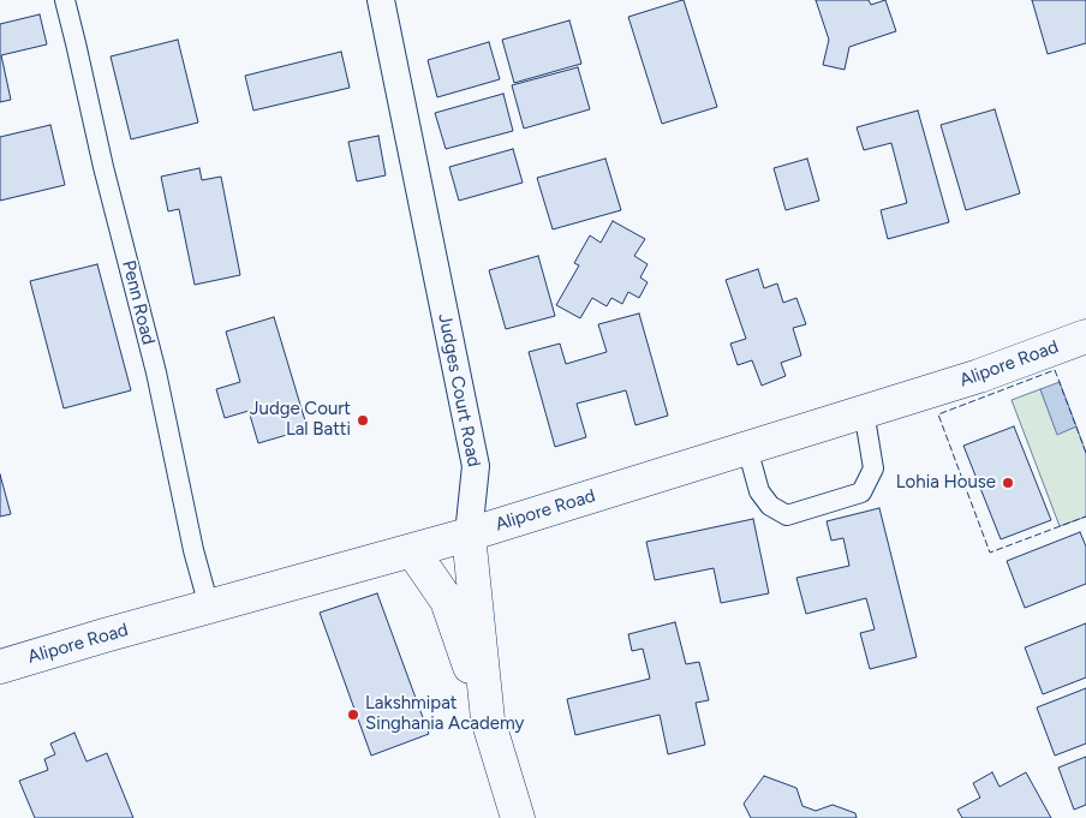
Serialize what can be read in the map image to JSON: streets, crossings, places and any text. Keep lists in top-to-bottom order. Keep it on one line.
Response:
{"streets":{"highway":["Alipore Road","Judges Court Road"],"street":["Penn Road"]},"crossings":[["Penn Road","Alipore Road"],["Alipore Road","Judges Court Road"]],"places":["Judge Court Lal Batti","Lohia House","Lakshmipat Singhania Academy"]}
